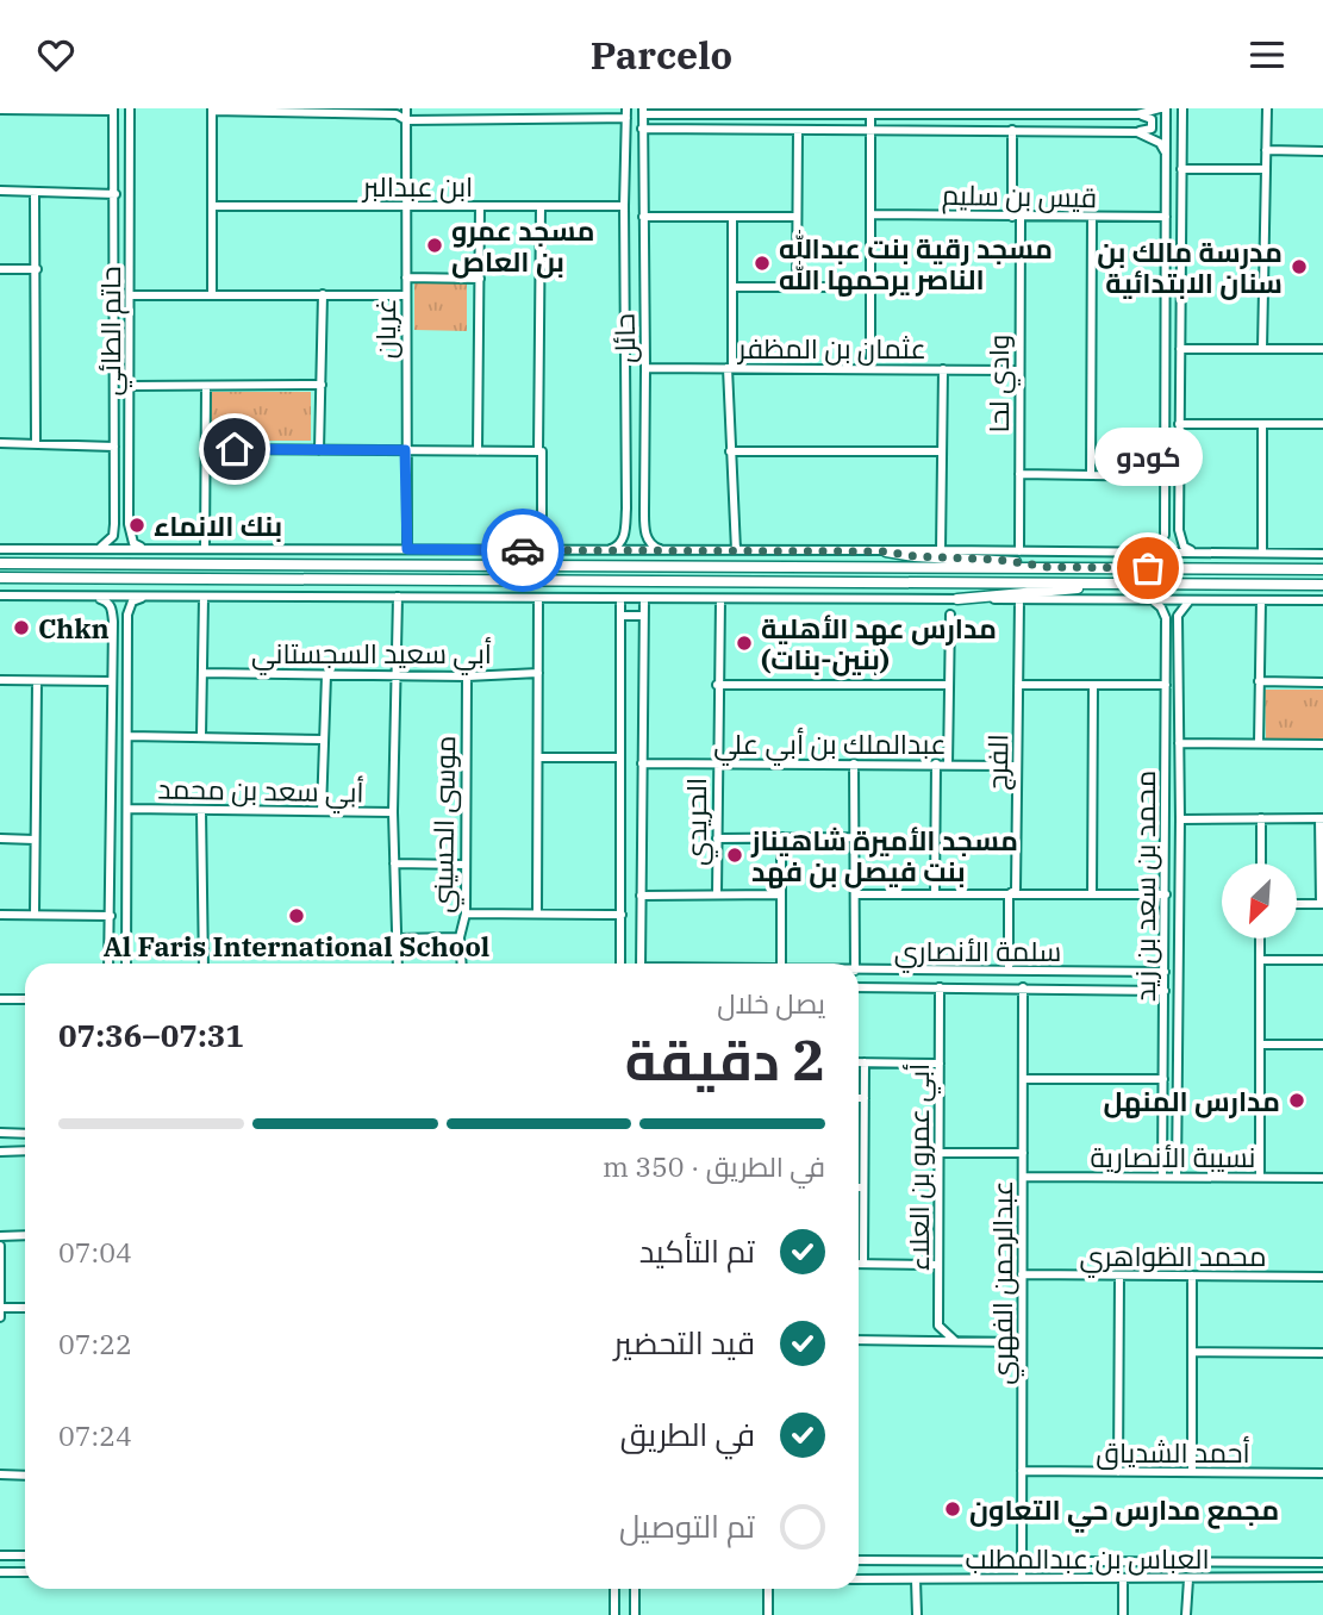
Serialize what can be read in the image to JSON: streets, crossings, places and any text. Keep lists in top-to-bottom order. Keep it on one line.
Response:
{"streets":{"street":["ابن عبدالبر","قيس بن سليم","غريان","حاتم الطائي","حائل","عثمان بن المظفر","وادي لحا","أبي سعيد السجستاني","عبدالملك بن أبي علي","الفرج","أبي سعد بن محمد","الحريدي","موسى الحسيني","محمد بن سعد بن زيد","سلمة الأنصاري","نسيبة الأنصارية","أبي عمرو بن العلاء","محمد الظواهري","عبدالرحمن الفهري","أحمد الشدياق","العباس بن عبدالمطلب"]},"crossings":[["ابن عبدالبر","غريان"],["ابن عبدالبر","حائل"],["قيس بن سليم","وادي لحا"],["حائل","عثمان بن المظفر"],["عثمان بن المظفر","وادي لحا"],["أبي سعيد السجستاني","موسى الحسيني"],["عبدالملك بن أبي علي","الفرج"],["عبدالملك بن أبي علي","الحريدي"],["الفرج","سلمة الأنصاري"],["محمد بن سعد بن زيد","سلمة الأنصاري"],["محمد بن سعد بن زيد","نسيبة الأنصارية"],["سلمة الأنصاري","أبي عمرو بن العلاء"],["سلمة الأنصاري","عبدالرحمن الفهري"],["نسيبة الأنصارية","عبدالرحمن الفهري"],["محمد الظواهري","عبدالرحمن الفهري"],["عبدالرحمن الفهري","أحمد الشدياق"],["عبدالرحمن الفهري","العباس بن عبدالمطلب"]],"places":["مسجد عمرو بن العاص","مسجد رقية بنت عبدالله الناصر يرحمها الله","مدرسة مالك بن سنان الابتدائية","بنك الانماء","كودو","Chkn","مدارس عهد الأهلية (بنين-بنات)","مسجد الأميرة شاهيناز بنت فيصل بن فهد","Al Faris International School","مدارس المنهل","مجمع مدارس حي التعاون"],"north":"bottom left","page":{"header":"Parcelo","bubble":"كودو","heading":["2 دقيقة","يصل خلال","07:31–07:36"],"bar":"في الطريق · 350 m","list":[["تم التأكيد","07:04"],["قيد التحضير","07:22"],["في الطريق","07:24"],"تم التوصيل"]}}
